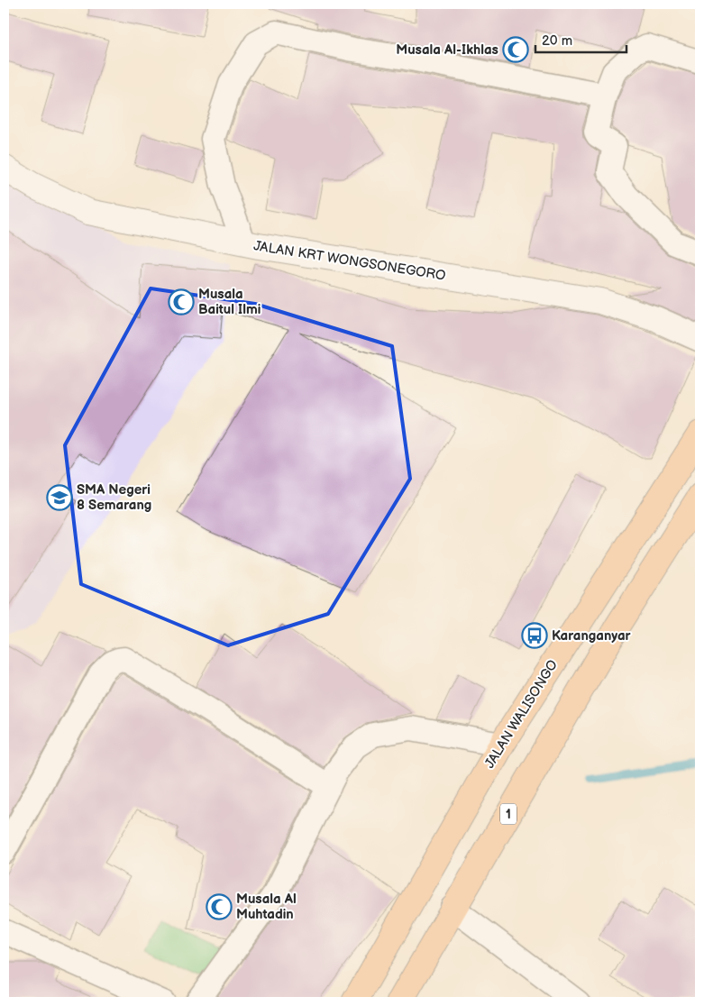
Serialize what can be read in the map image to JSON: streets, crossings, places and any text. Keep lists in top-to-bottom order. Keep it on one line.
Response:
{"streets":{"highway":["JALAN WALISONGO","1"],"street":["JALAN KRT WONGSONEGORO"]},"places":{"mosque":["Musala Al-Ikhlas","Musala Baitul Ilmi","Musala Al Muhtadin"],"school or university":["SMA Negeri 8 Semarang"],"bus stop":["Karanganyar"]},"scale_bar":"20 m"}
